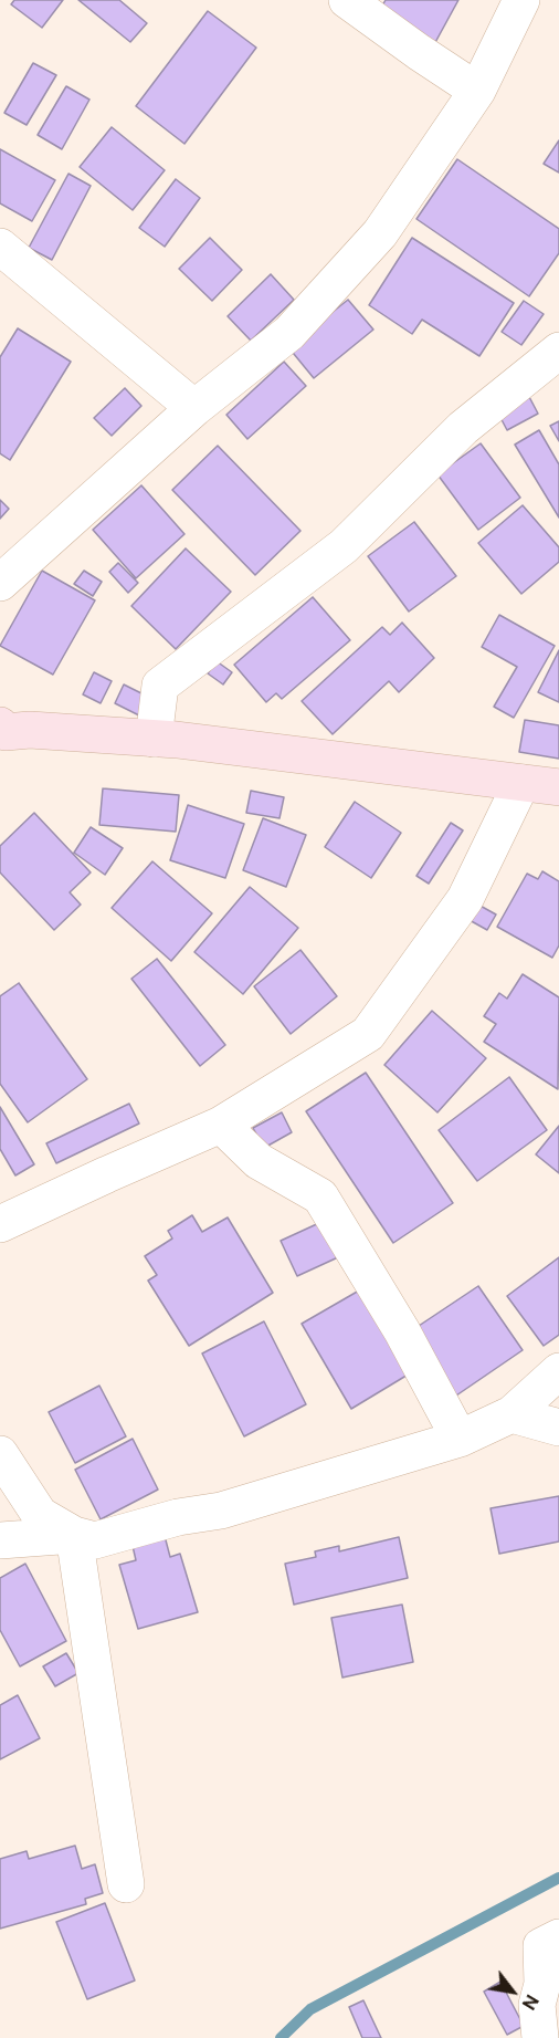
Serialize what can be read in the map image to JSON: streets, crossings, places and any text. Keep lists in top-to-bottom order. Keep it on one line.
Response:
{"north":"bottom right"}
